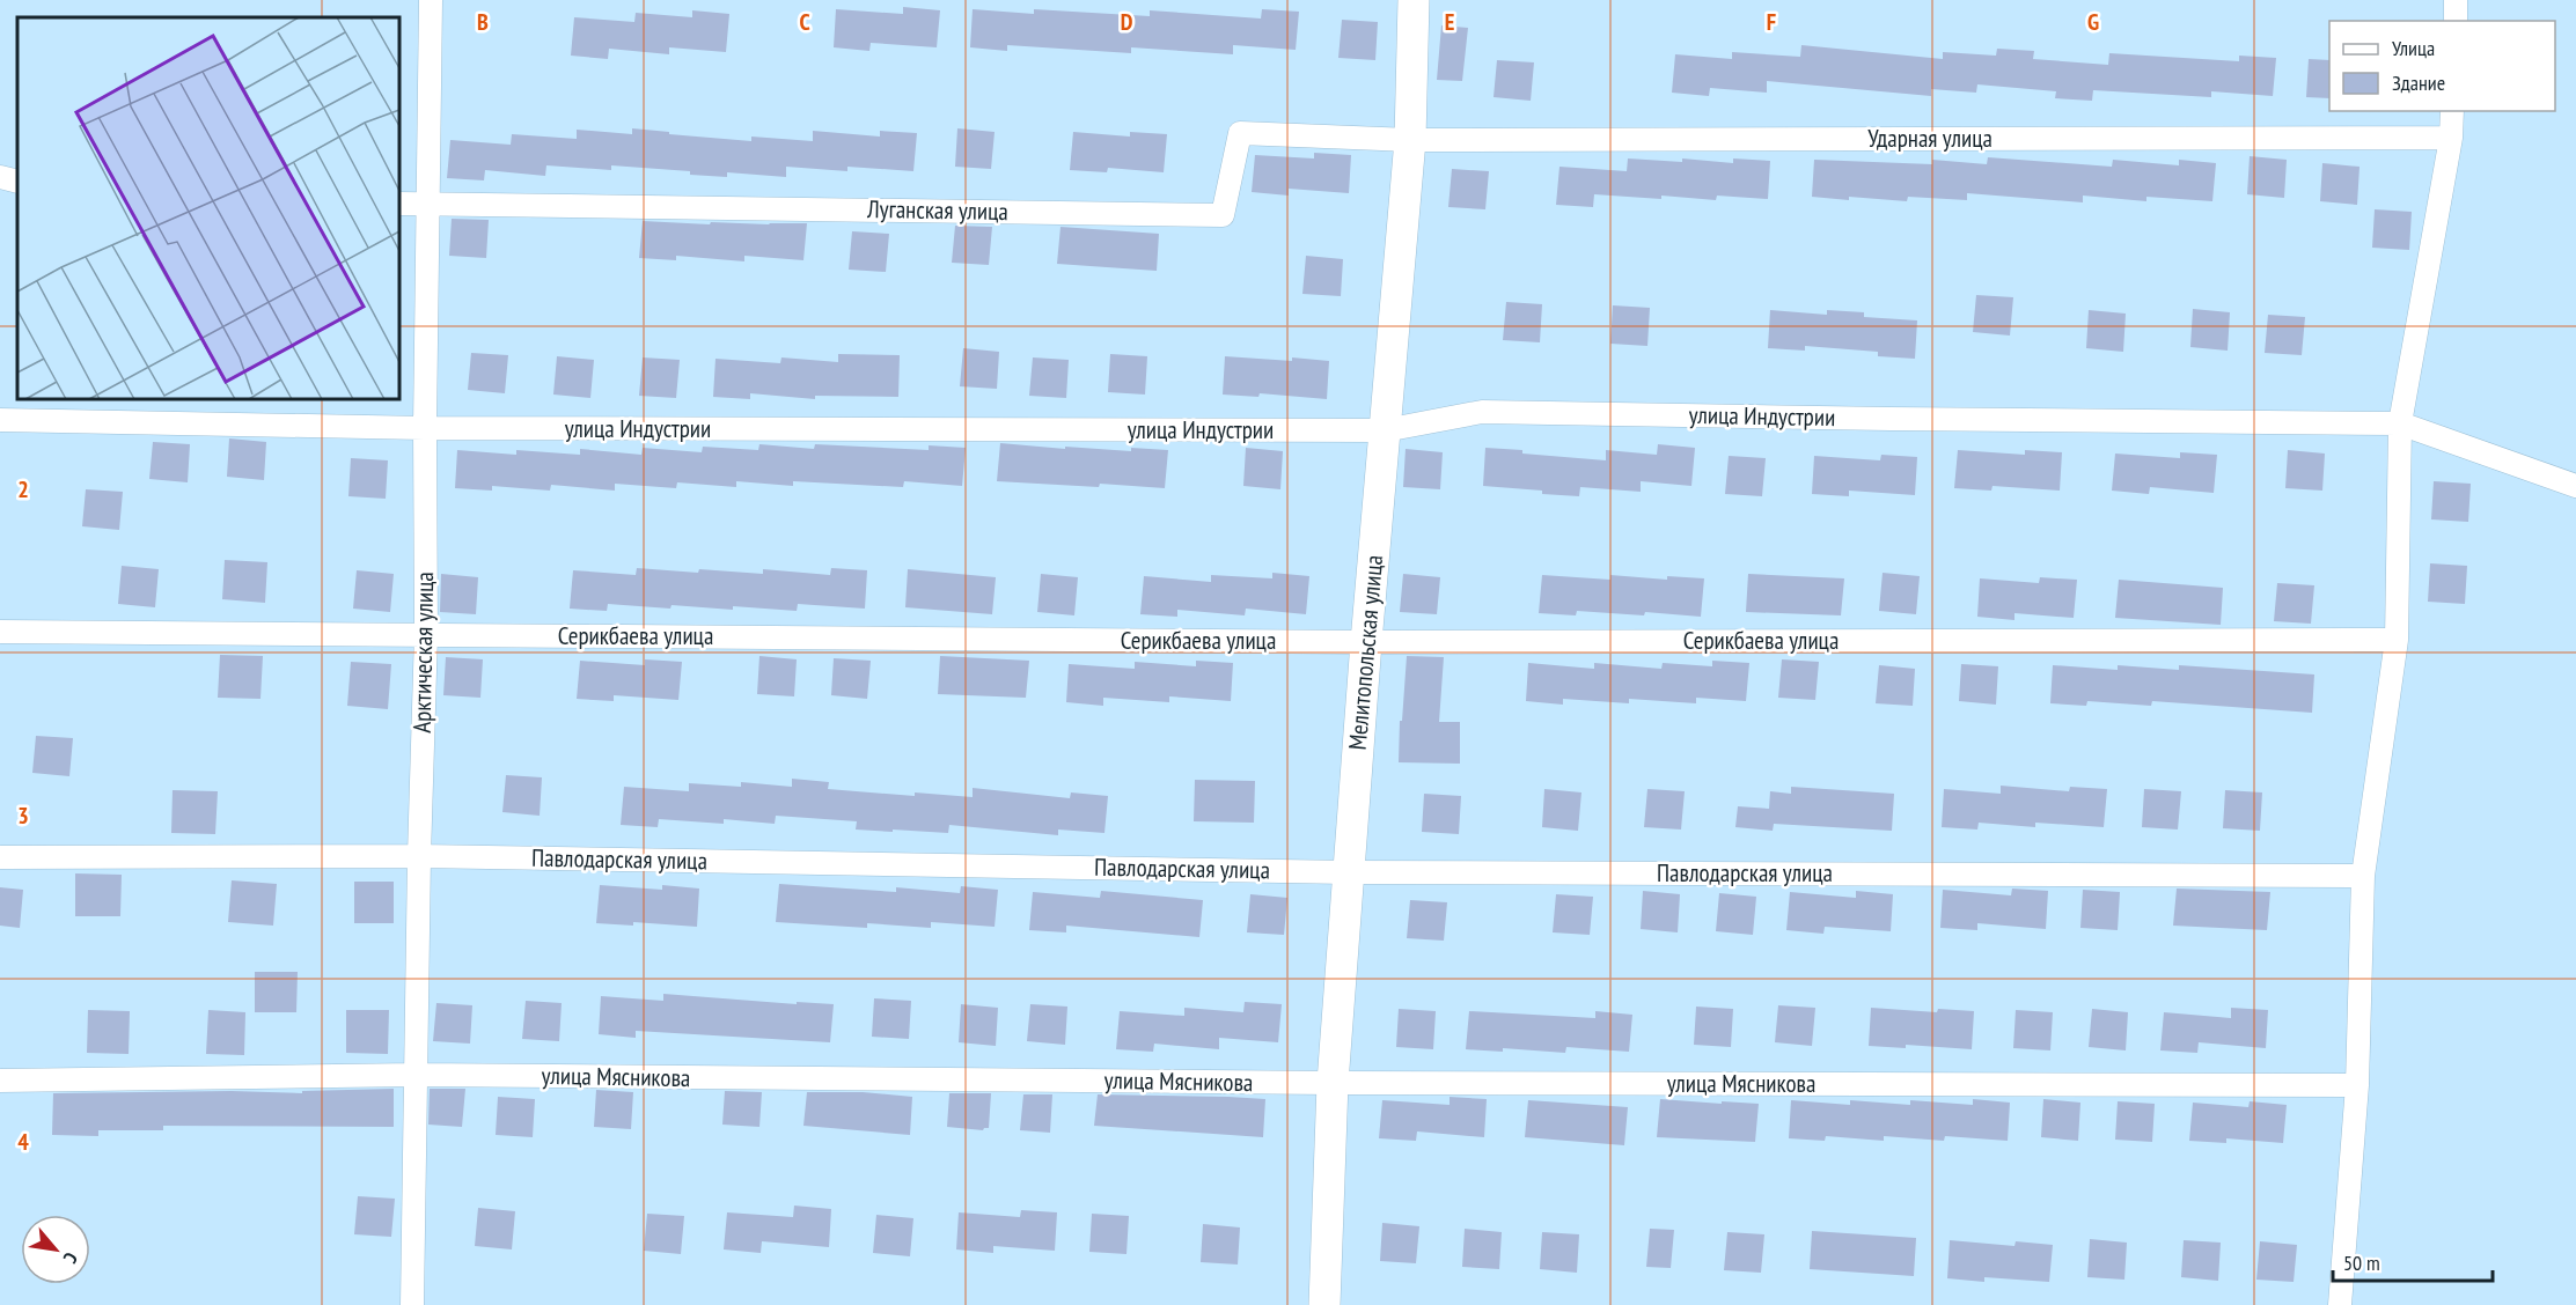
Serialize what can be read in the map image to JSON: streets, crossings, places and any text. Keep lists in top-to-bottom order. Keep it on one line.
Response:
{"streets":{"street":["Ударная улица","Луганская улица","улица Индустрии","Серикбаева улица","Арктическая улица","Мелитопольская улица","Павлодарская улица","улица Мясникова"]},"crossings":[["Ударная улица","Луганская улица"],["Ударная улица","Мелитопольская улица"],["Луганская улица","Арктическая улица"],["Луганская улица","Мелитопольская улица"],["улица Индустрии","Арктическая улица"],["улица Индустрии","Мелитопольская улица"],["Серикбаева улица","Арктическая улица"],["Серикбаева улица","Мелитопольская улица"],["Арктическая улица","Павлодарская улица"],["Арктическая улица","улица Мясникова"],["Мелитопольская улица","Павлодарская улица"],["Мелитопольская улица","улица Мясникова"]],"legend":["Улица","Здание"],"scale_bar":"50 m","north":"bottom right","grid":{"columns":["B","C","D","E","F","G"],"rows":["2","3","4"]}}
